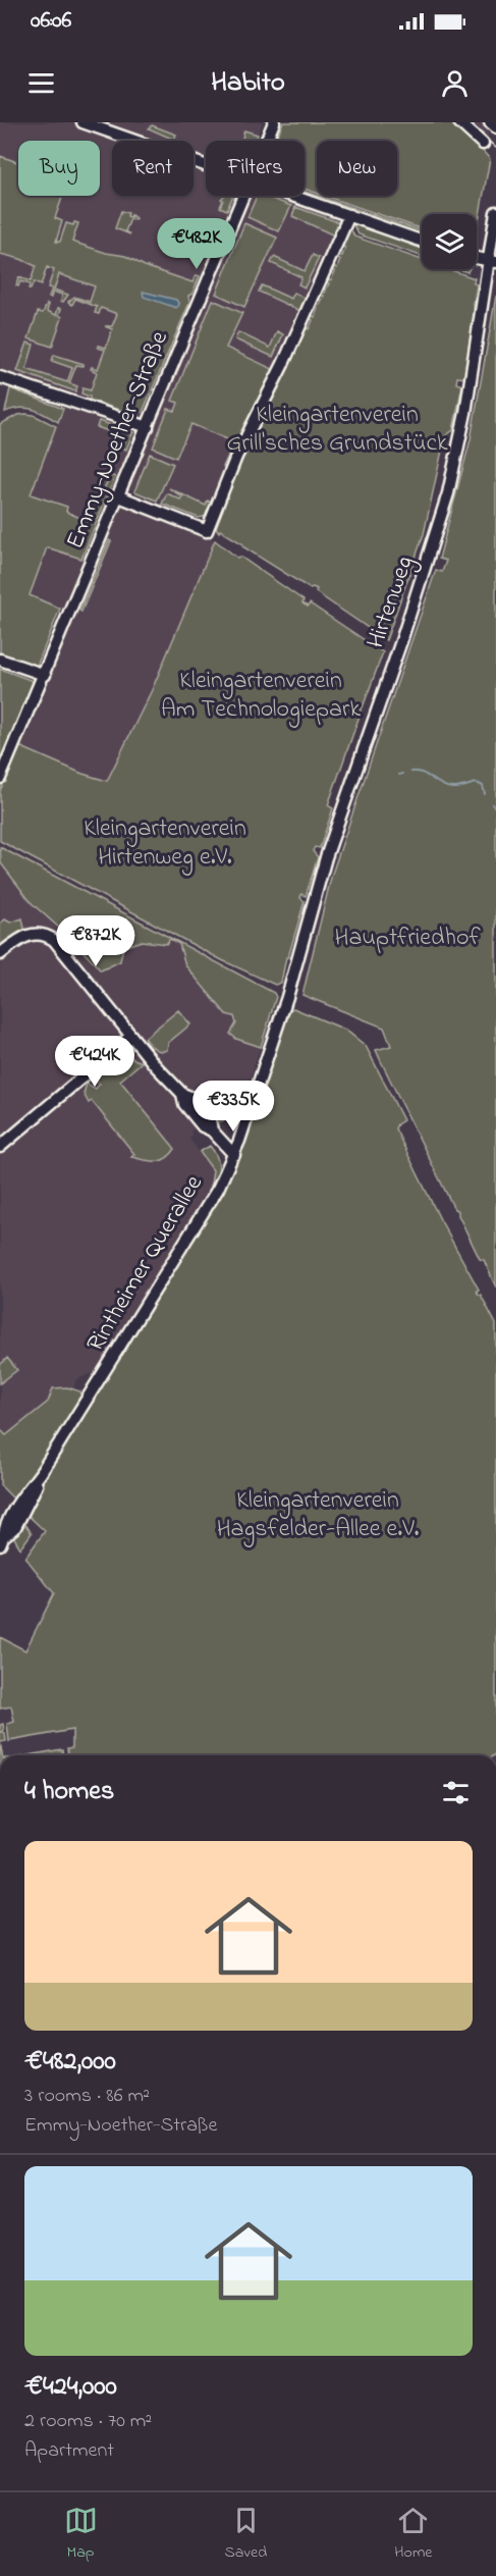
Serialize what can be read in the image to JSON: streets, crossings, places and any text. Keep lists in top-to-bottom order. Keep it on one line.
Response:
{"streets":{"street":["Emmy-Noether-Straße","Hirtenweg","Rintheimer Querallee"]},"crossings":[["Hirtenweg","Rintheimer Querallee"]],"parks":["Kleingartenverein Grill'sches Grundstück","Kleingartenverein Am Technologiepark","Kleingartenverein Hirtenweg e.V.","Hauptfriedhof","Kleingartenverein Hagsfelder-Allee e.V."],"page":{"status":"06:06","header":"Habito","chip":["Buy","Rent","Filters","New"],"price":["€482K","€872K","€424K","€335K"],"heading":"4 homes","list":[{"name":"€482,000","note":"3 rooms · 86 m² · Emmy-Noether-Straße"},{"name":"€424,000","note":"2 rooms · 70 m² · Apartment"}],"tabs":["Map","Saved","Home"]}}
